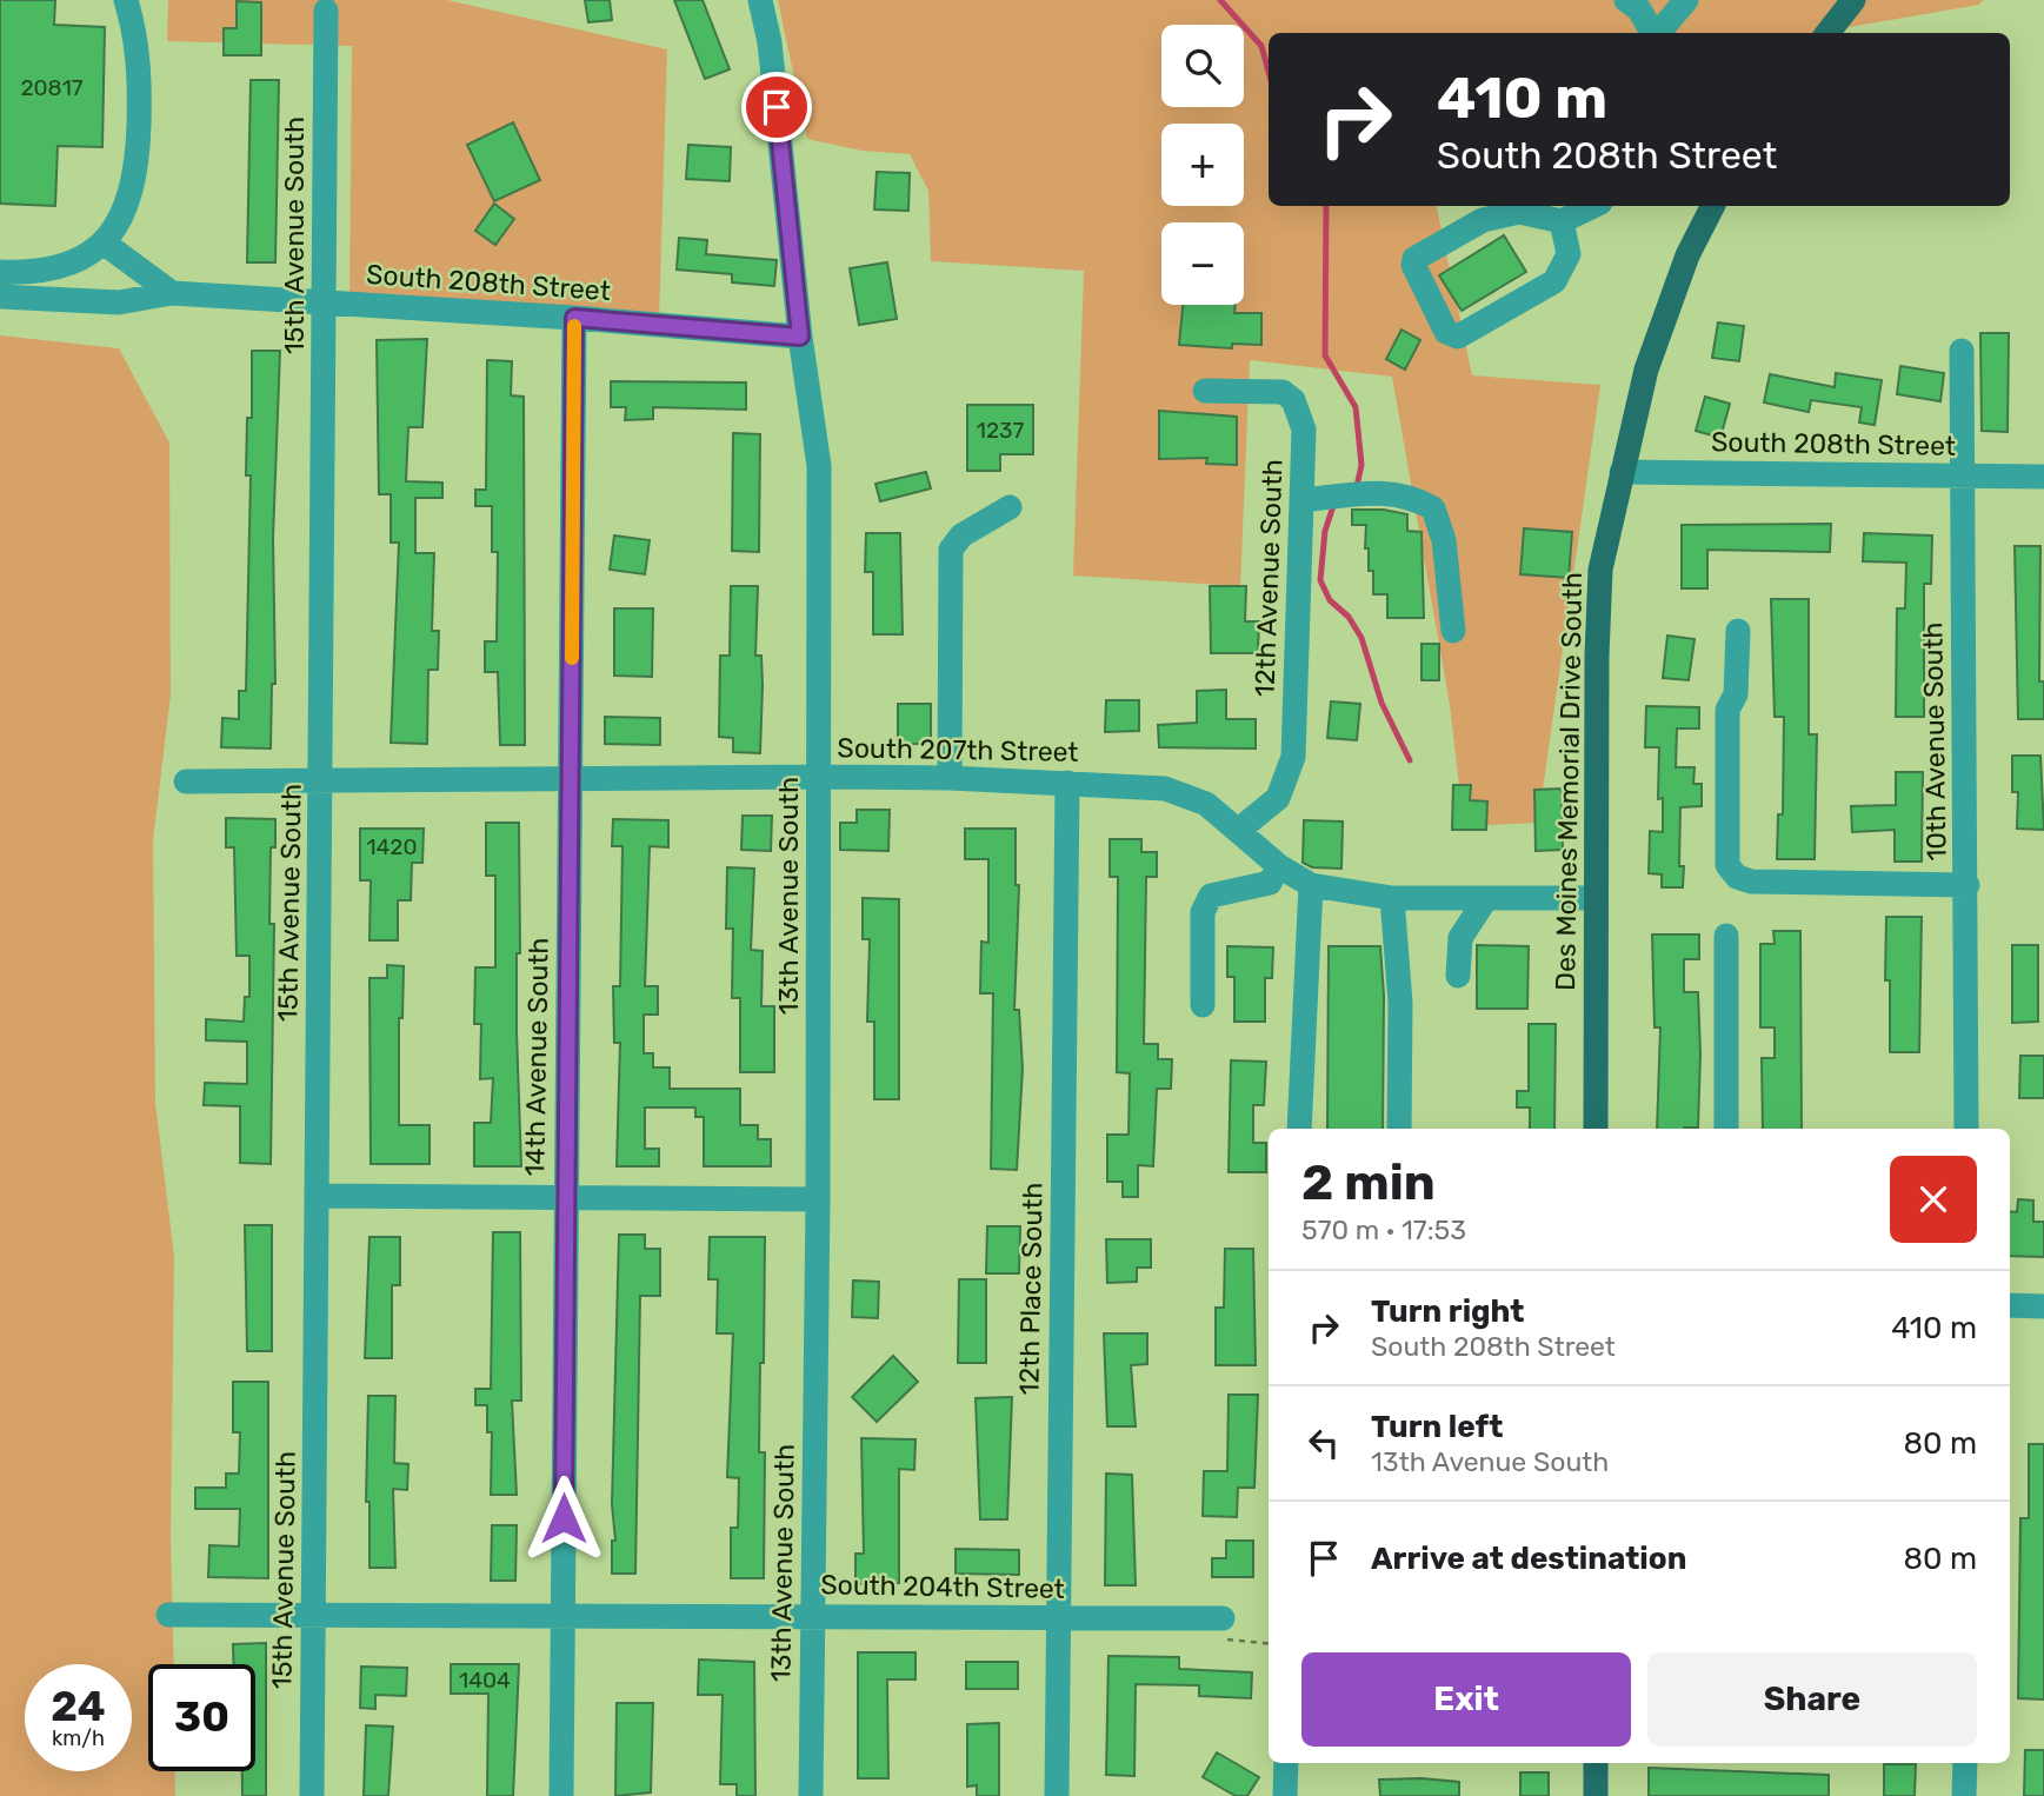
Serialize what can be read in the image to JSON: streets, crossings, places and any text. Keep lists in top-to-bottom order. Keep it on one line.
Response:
{"streets":{"main road":["Des Moines Memorial Drive South"],"street":["15th Avenue South","South 208th Street","12th Avenue South","10th Avenue South","South 207th Street","13th Avenue South","14th Avenue South","12th Place South","South 204th Street"]},"crossings":[["15th Avenue South","South 208th Street"],["15th Avenue South","South 207th Street"],["15th Avenue South","South 204th Street"],["South 208th Street","10th Avenue South"],["South 208th Street","Des Moines Memorial Drive South"],["South 208th Street","13th Avenue South"],["South 208th Street","14th Avenue South"],["12th Avenue South","South 207th Street"],["South 207th Street","Des Moines Memorial Drive South"],["South 207th Street","13th Avenue South"],["South 207th Street","14th Avenue South"],["South 207th Street","12th Place South"],["13th Avenue South","South 204th Street"],["14th Avenue South","South 204th Street"],["12th Place South","South 204th Street"]],"house_numbers":["20817","1237","1420","1404"],"page":{"map_buttons":["+","−"],"turn":["410 m","South 208th Street"],"heading":["2 min","570 m · 17:53"],"list":[{"name":"Turn right","note":"South 208th Street","value":"410 m"},{"name":"Turn left","note":"13th Avenue South","value":"80 m"},{"name":"Arrive at destination","value":"80 m"}],"buttons":["Exit","Share"],"speed":"24 km/h","limit":"30"}}
